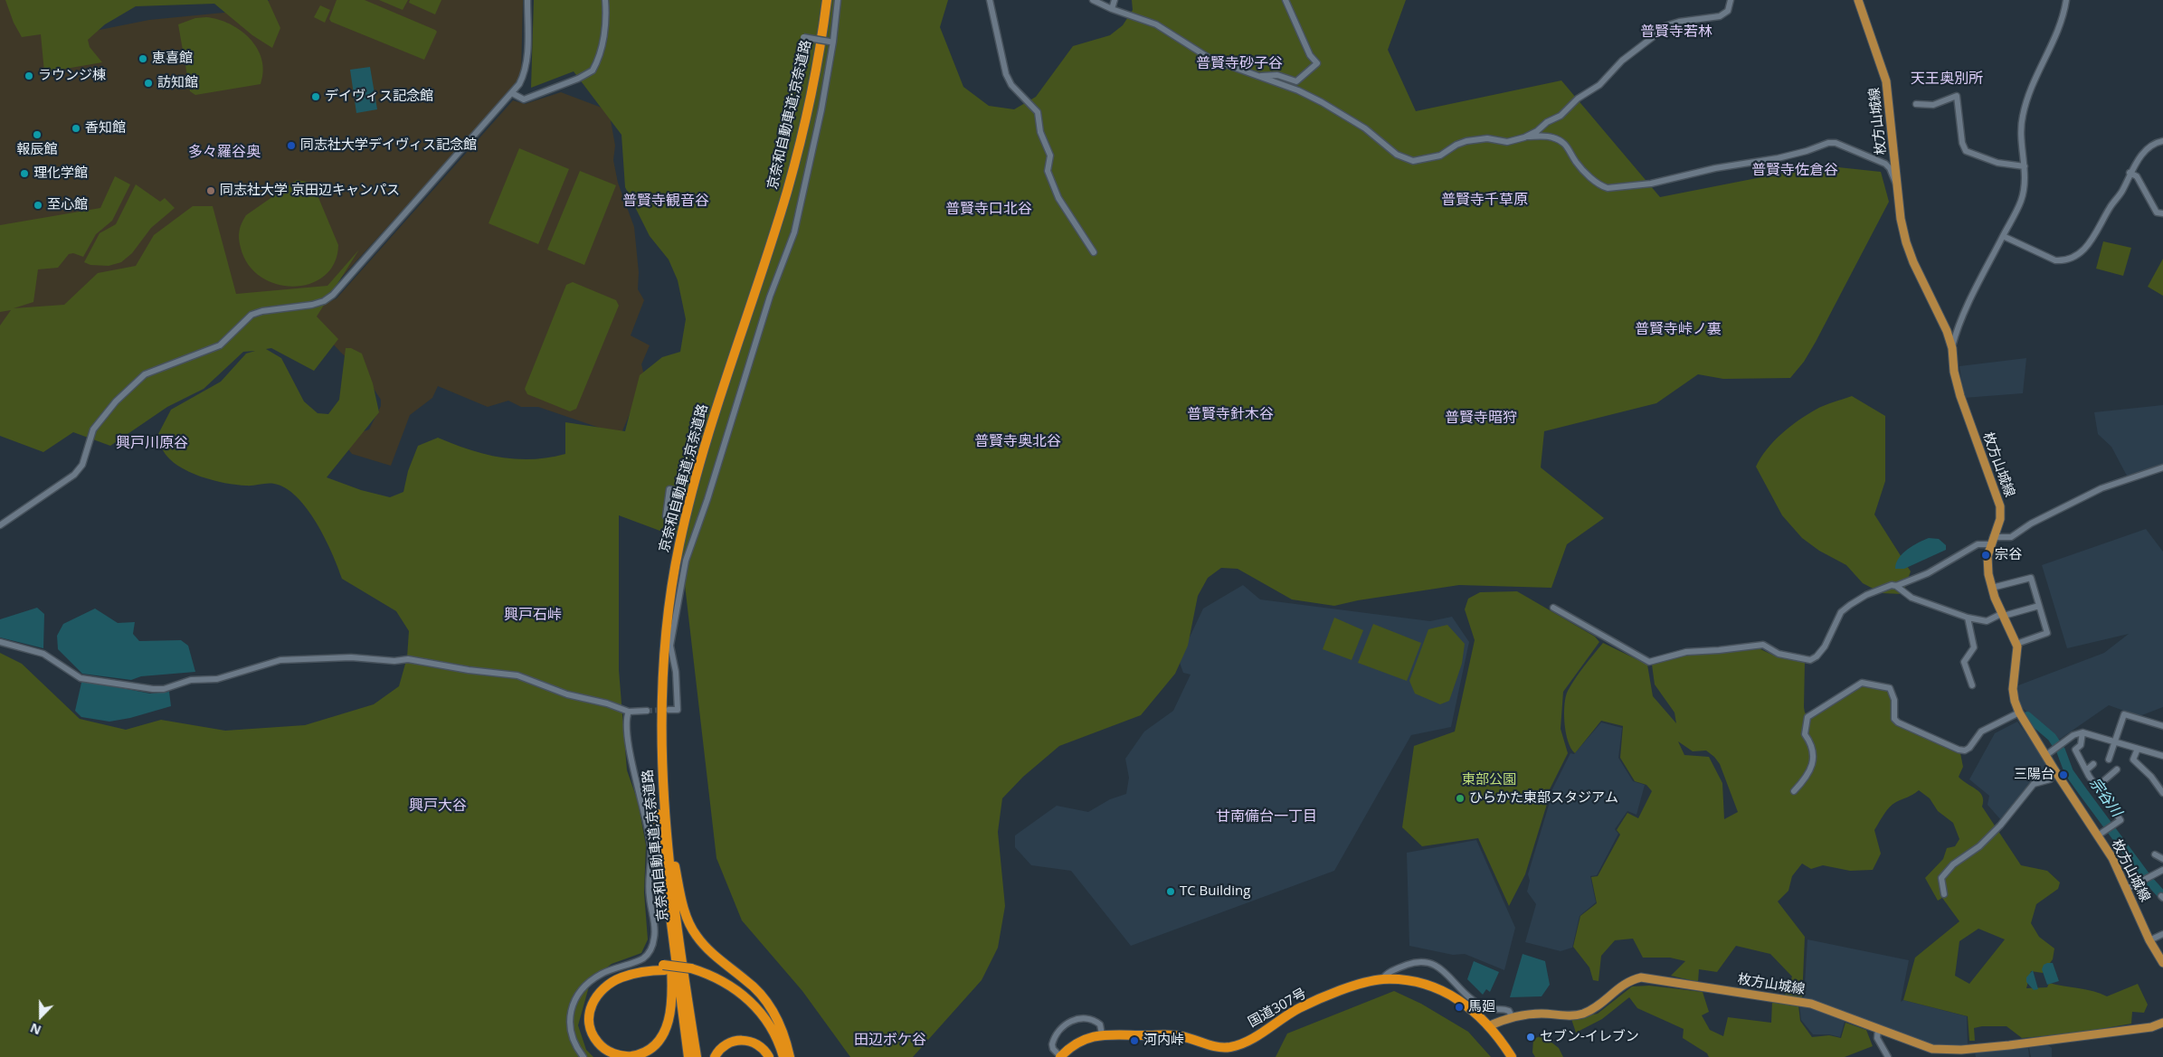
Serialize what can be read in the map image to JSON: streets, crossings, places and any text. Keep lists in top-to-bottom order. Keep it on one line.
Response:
{"streets":{"highway":["京奈和自動車道;京奈道路","国道307号"],"main road":["枚方山城線"]},"crossings":[["枚方山城線","国道307号"]],"districts":["普賢寺若林","普賢寺砂子谷","天王奥別所","多々羅谷奥","普賢寺佐倉谷","普賢寺千草原","普賢寺観音谷","普賢寺口北谷","普賢寺峠ノ裏","普賢寺針木谷","普賢寺暗狩","普賢寺奥北谷","興戸川原谷","興戸石峠","興戸大谷","甘南備台一丁目","田辺ボケ谷"],"water":["宗谷川"],"parks":["東部公園"],"places":["恵喜館","ラウンジ棟","訪知館","デイヴィス記念館","香知館","報辰館","同志社大学デイヴィス記念館","理化学館","同志社大学 京田辺キャンパス","至心館","宗谷","三陽台","ひらかた東部スタジアム","TC Building","馬廻","セブン-イレブン","河内峠"],"north":"bottom"}
